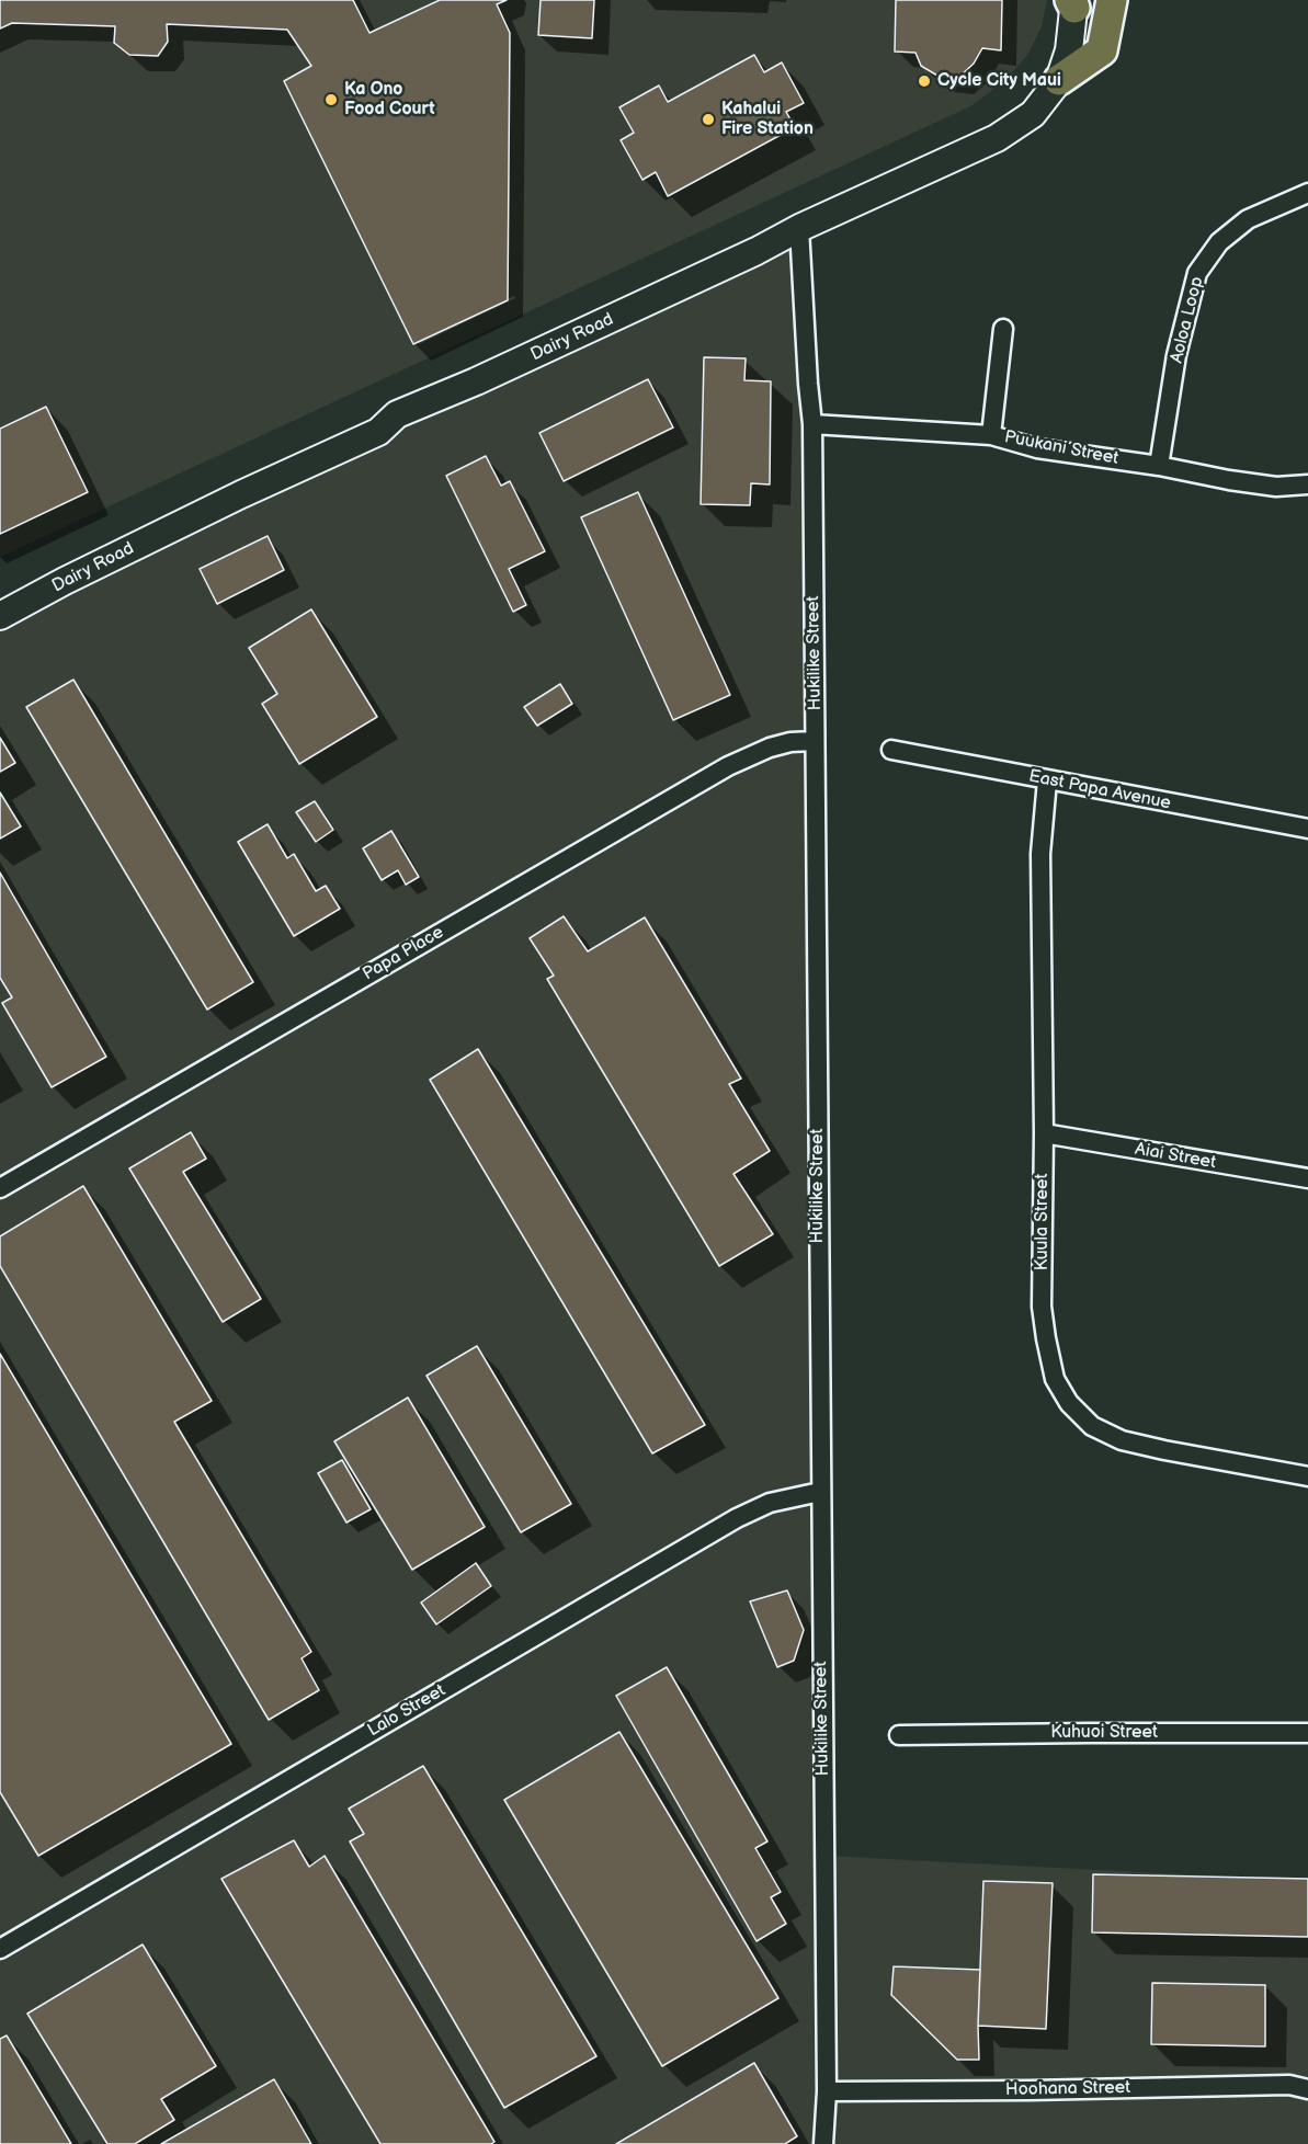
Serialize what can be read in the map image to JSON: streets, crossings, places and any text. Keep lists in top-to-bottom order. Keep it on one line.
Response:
{"streets":{"main road":["Dairy Road"],"street":["Aoloa Loop","Puukani Street","Hukilike Street","East Papa Avenue","Papa Place","Aiai Street","Kuula Street","Lalo Street","Kuhuoi Street","Hoohana Street"]},"crossings":[["Aoloa Loop","Puukani Street"],["Dairy Road","Hukilike Street"],["Puukani Street","Hukilike Street"],["Hukilike Street","Papa Place"],["Hukilike Street","Lalo Street"],["Hukilike Street","Hoohana Street"],["East Papa Avenue","Kuula Street"],["Aiai Street","Kuula Street"]],"places":["Cycle City Maui","Ka Ono Food Court","Kahalui Fire Station"]}
